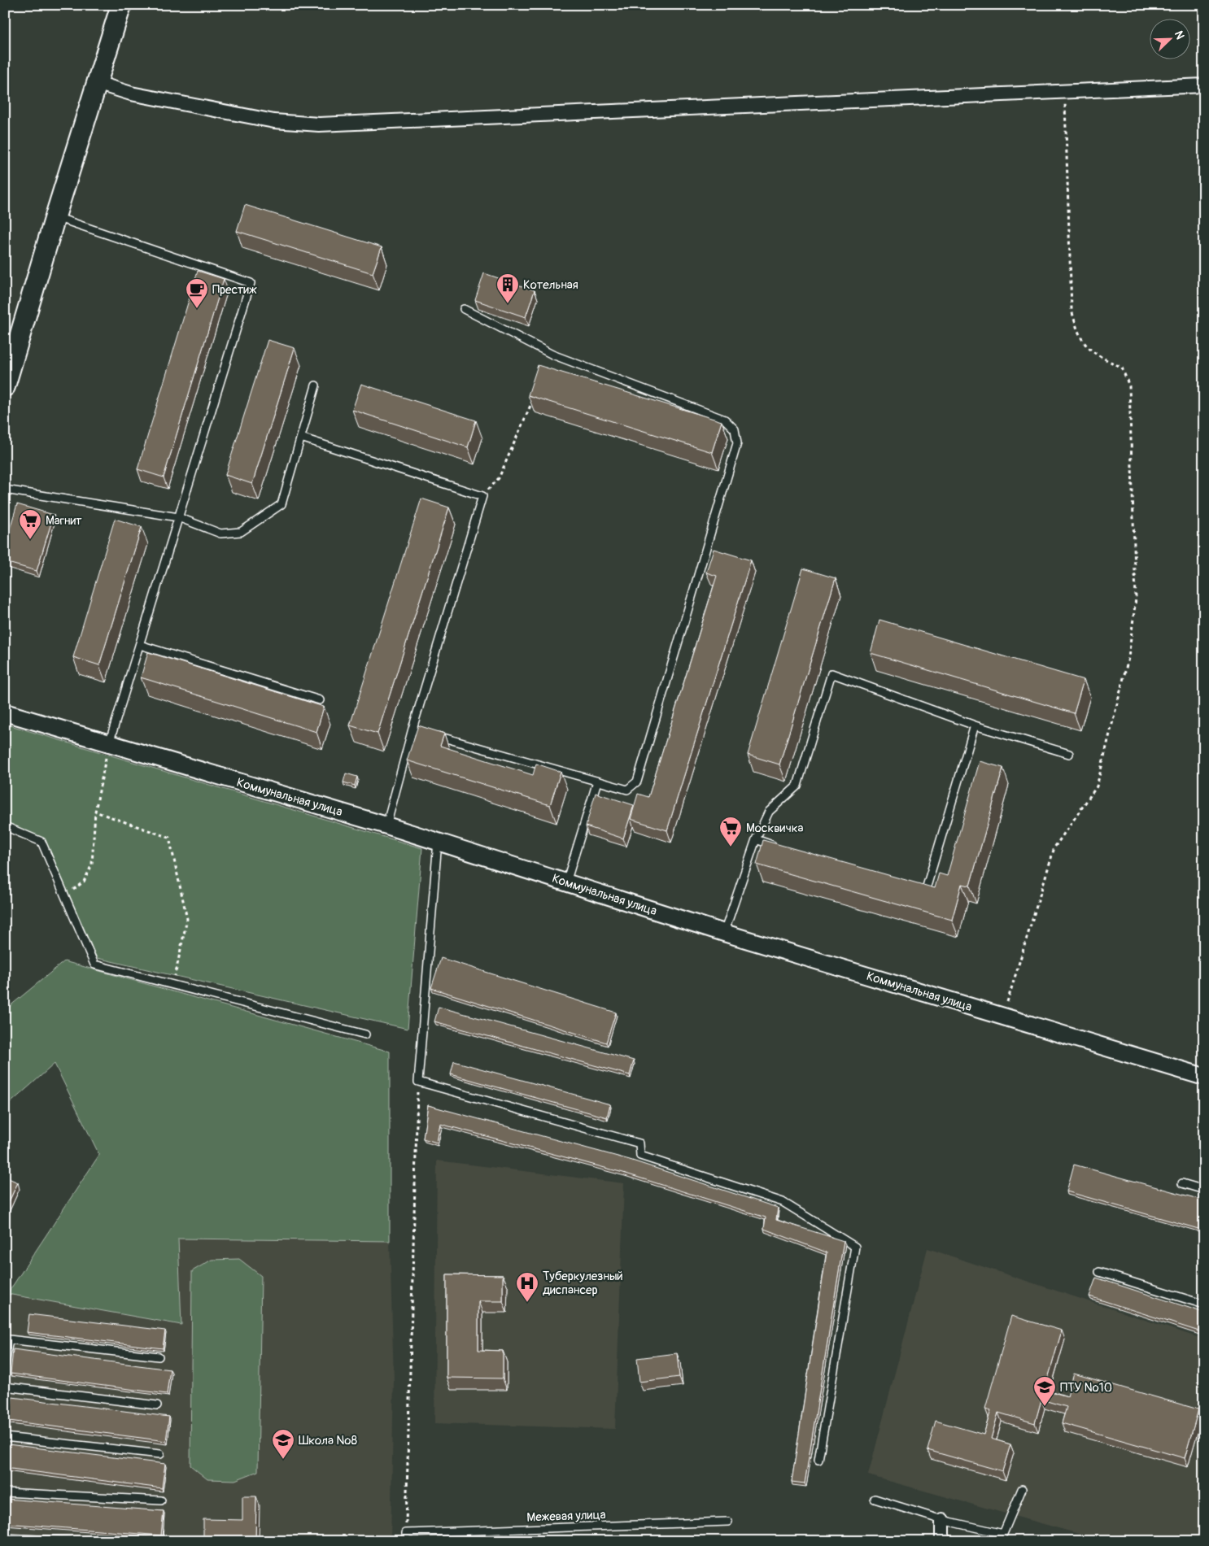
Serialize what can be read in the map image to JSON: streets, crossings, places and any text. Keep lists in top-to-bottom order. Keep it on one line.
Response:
{"streets":{"street":["Коммунальная улица"],"lane":["Межевая улица"]},"places":{"building":["Котельная"],"cafe":["Престиж"],"supermarket":["Магнит","Москвичка"],"hospital":["Туберкулезный диспансер"],"school or university":["ПТУ №10","Школа №8"]},"north":"top right"}
